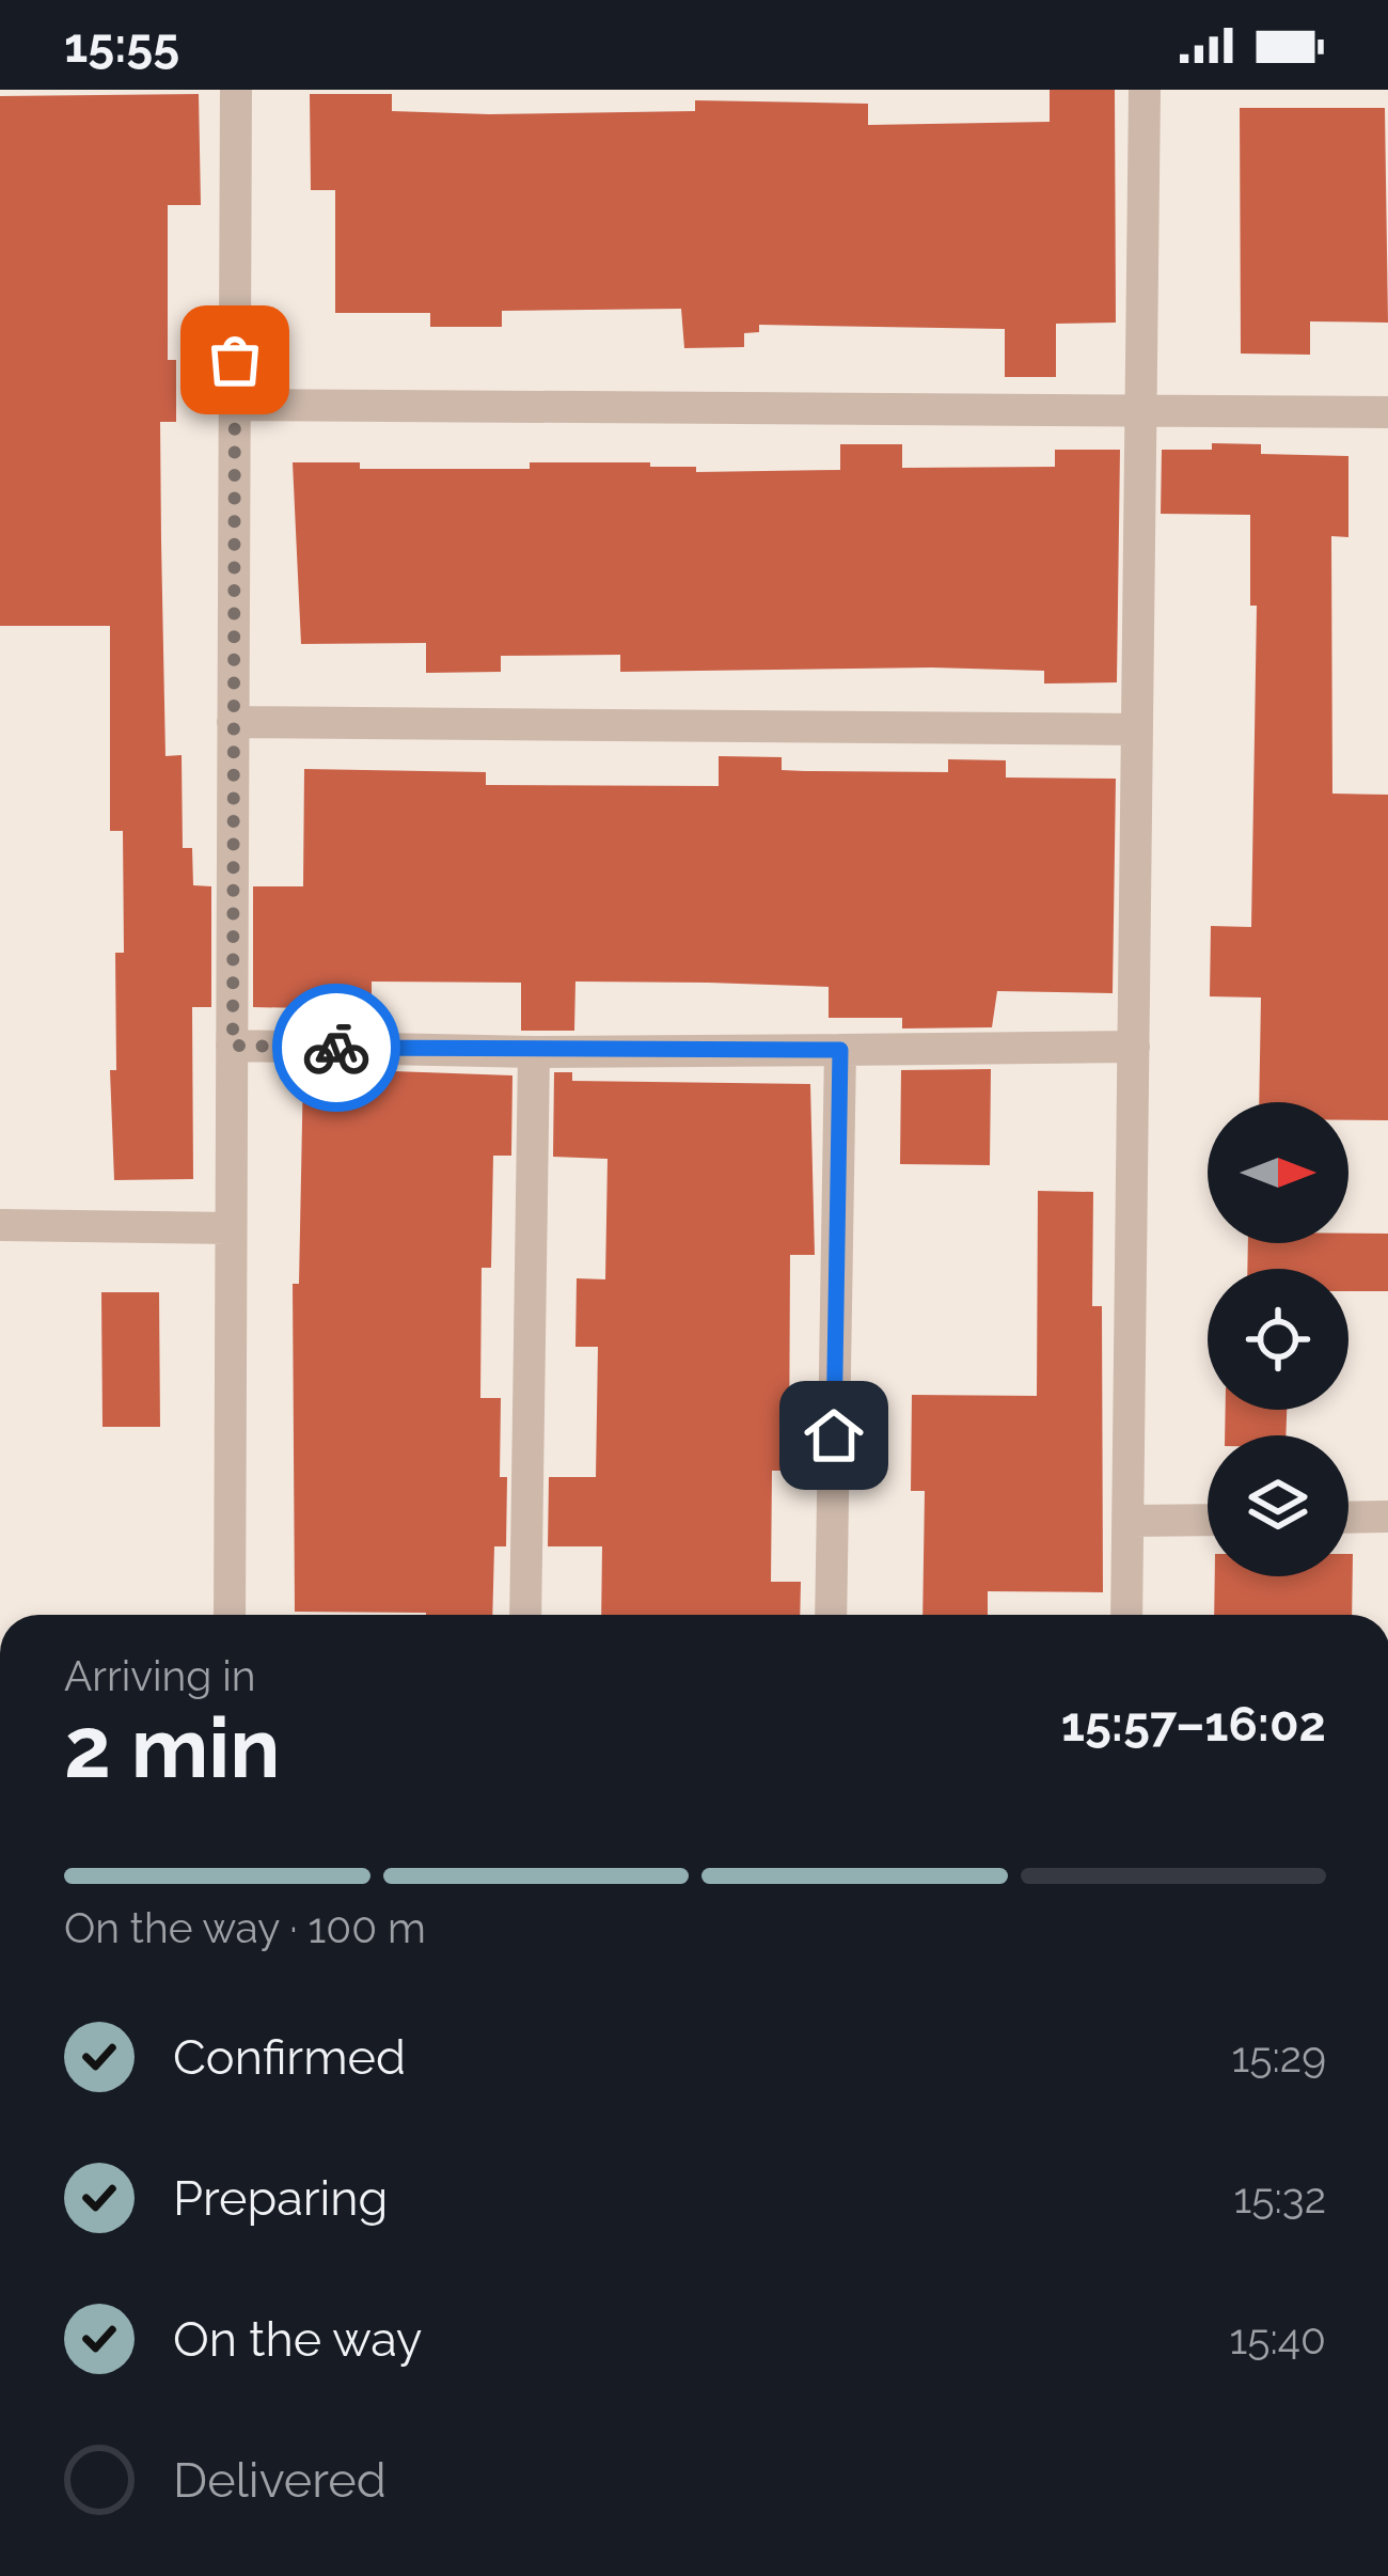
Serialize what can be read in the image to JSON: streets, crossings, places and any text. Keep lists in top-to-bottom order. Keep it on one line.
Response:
{"north":"right","page":{"status":"15:55","heading":["2 min","Arriving in","15:57–16:02"],"bar":"On the way · 100 m","list":[["Confirmed","15:29"],["Preparing","15:32"],["On the way","15:40"],"Delivered"]}}
